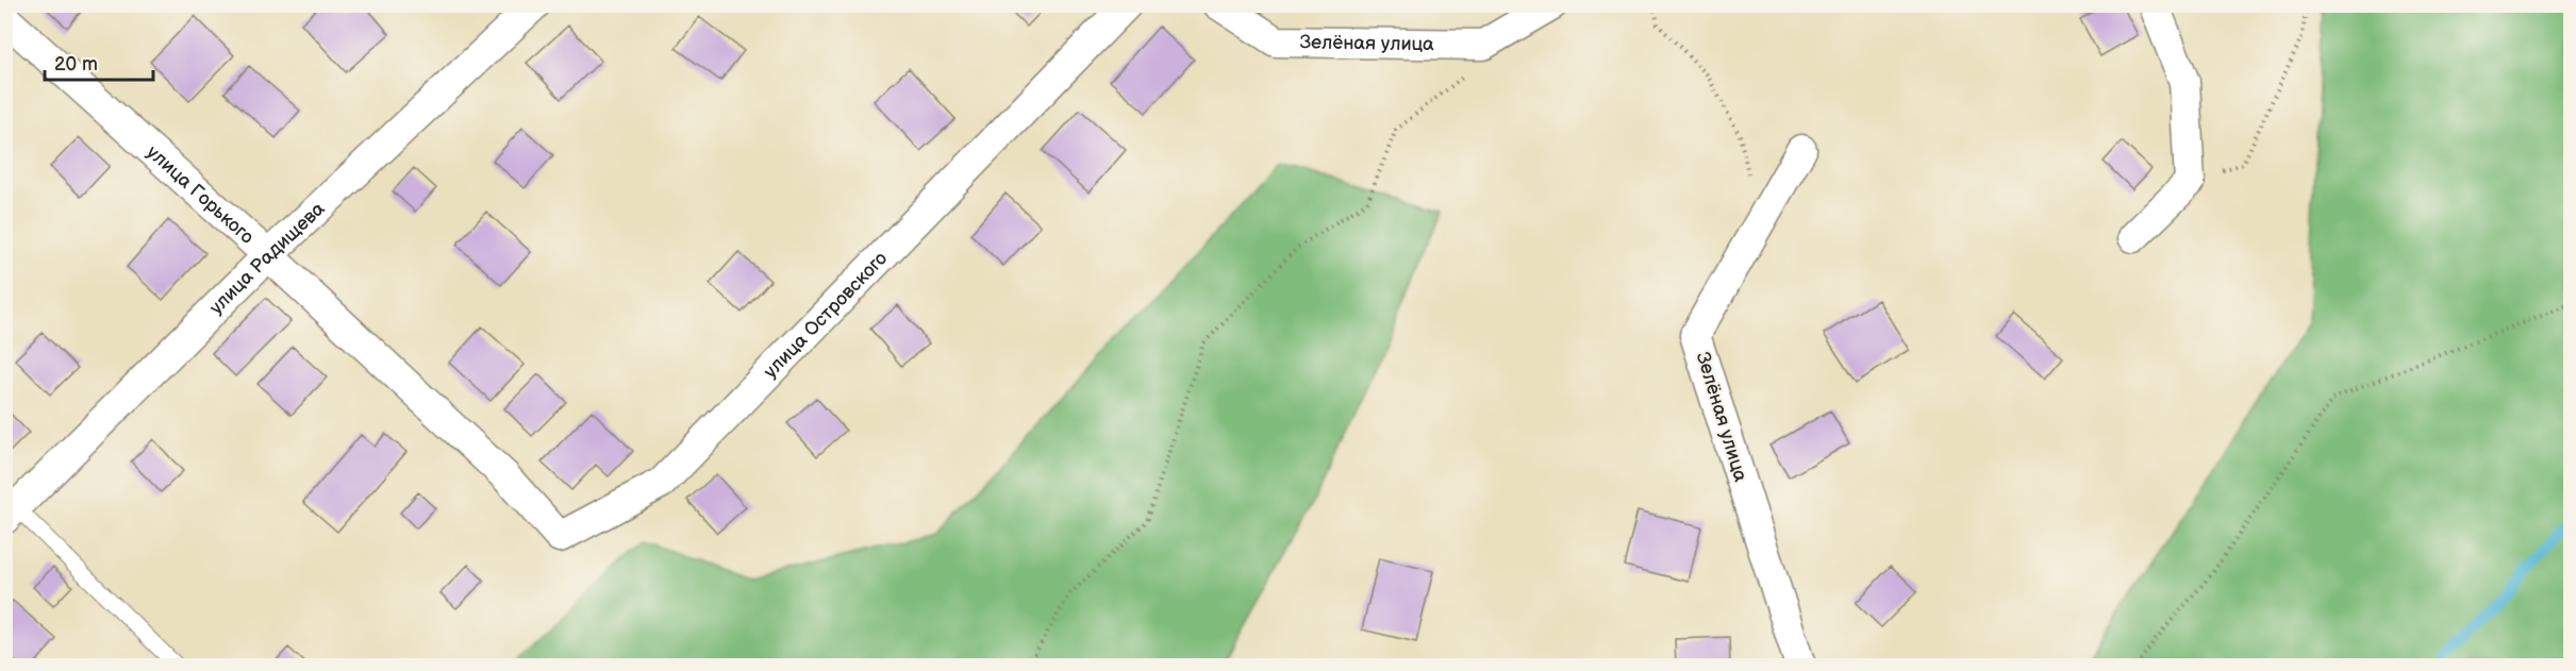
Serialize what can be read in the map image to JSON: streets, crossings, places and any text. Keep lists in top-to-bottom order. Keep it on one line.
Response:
{"streets":{"street":["Зелёная улица","улица Горького","улица Радищева","улица Островского"]},"crossings":[["улица Горького","улица Радищева"],["улица Горького","улица Островского"]],"scale_bar":"20 m"}
